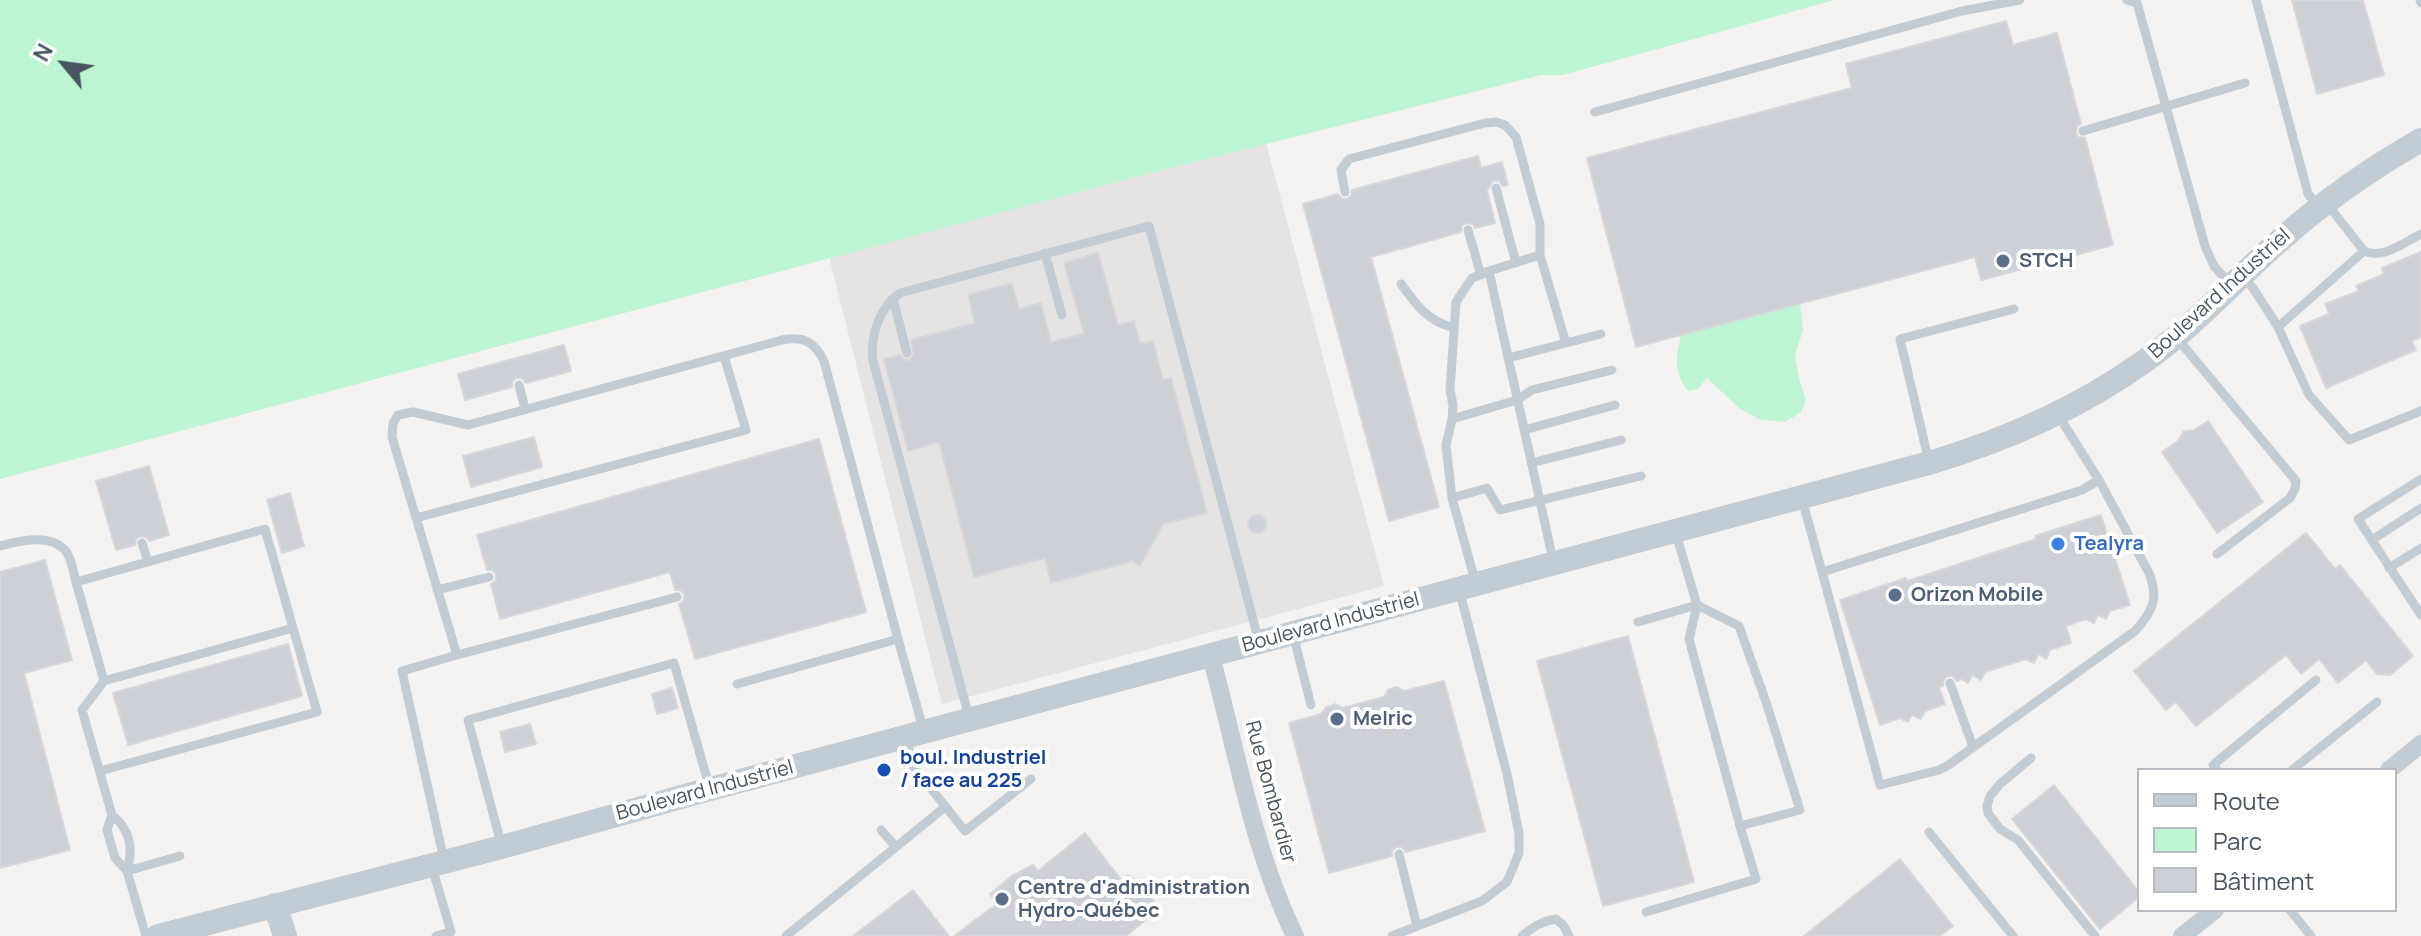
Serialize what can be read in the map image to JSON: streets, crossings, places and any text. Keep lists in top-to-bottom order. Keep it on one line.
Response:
{"streets":{"street":["Boulevard Industriel","Rue Bombardier"]},"crossings":[["Boulevard Industriel","Rue Bombardier"]],"places":["STCH","Tealyra","Orizon Mobile","Melric","boul. Industriel / face au 225","Centre d'administration Hydro-Québec"],"legend":["Route","Parc","Bâtiment"],"north":"top left"}
